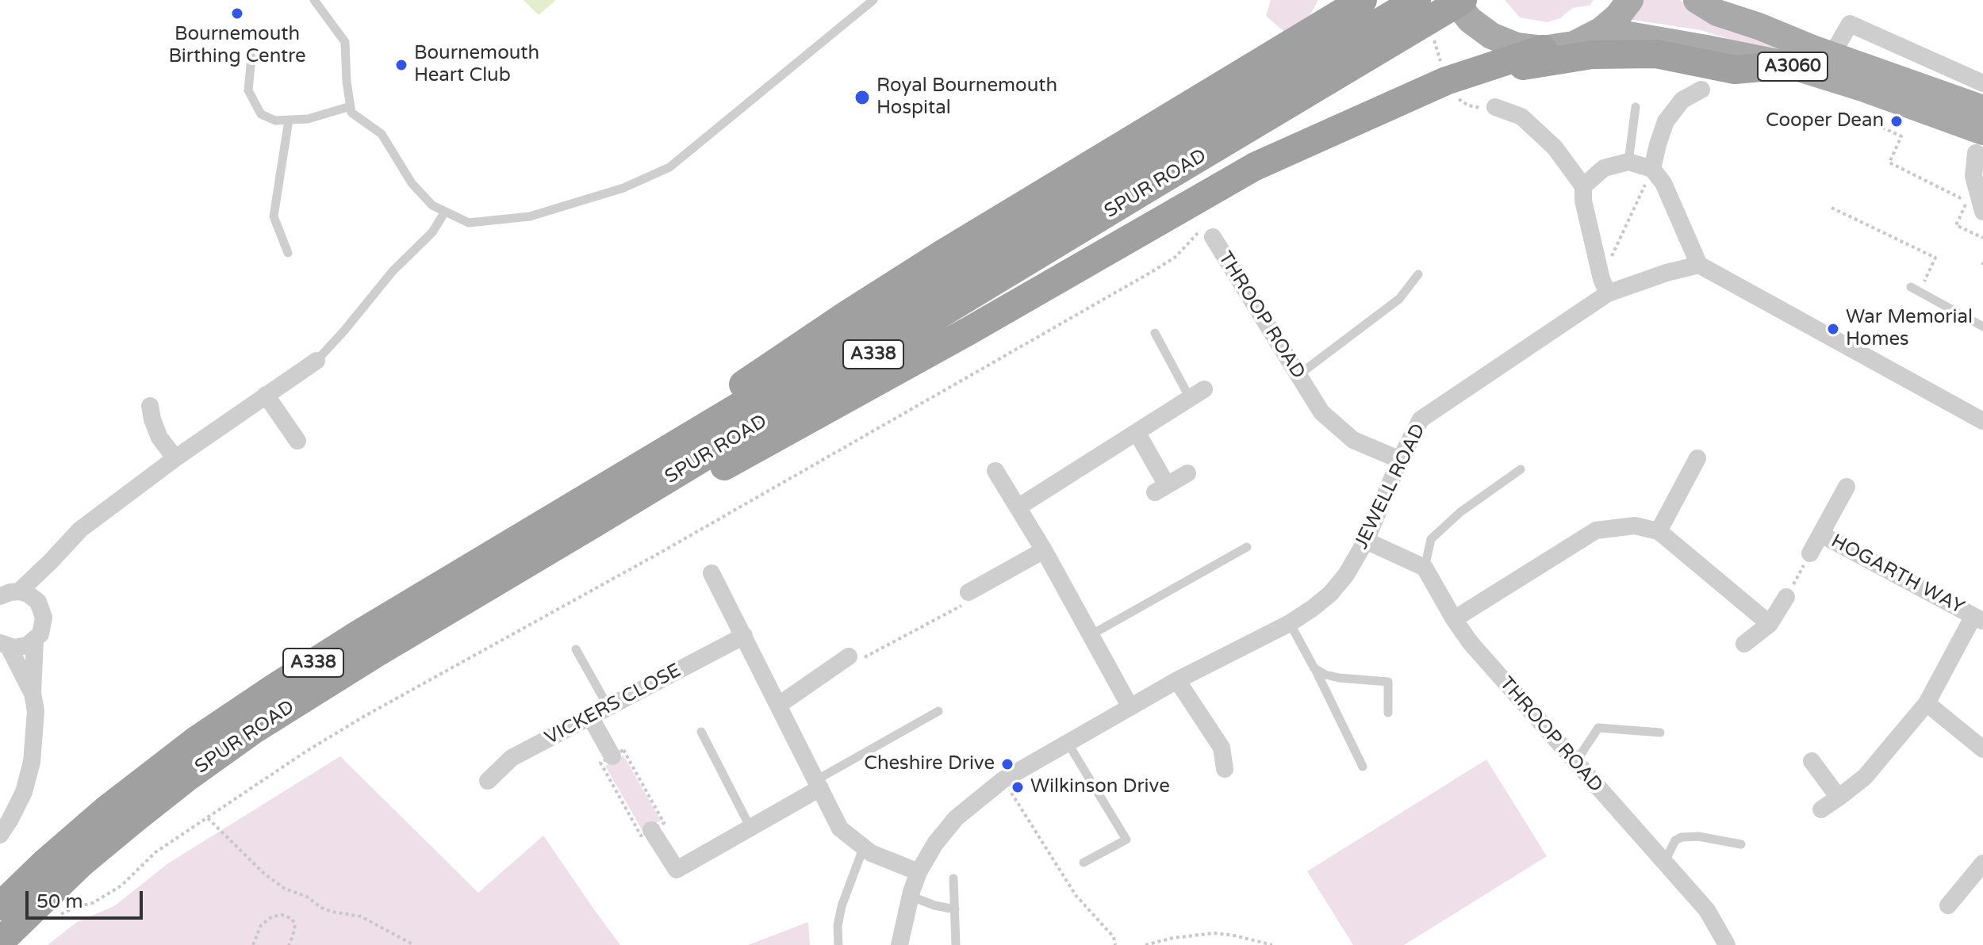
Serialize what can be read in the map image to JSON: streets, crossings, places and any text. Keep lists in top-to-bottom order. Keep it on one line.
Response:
{"streets":{"highway":["SPUR ROAD","A338"],"main road":["A3060"],"street":["THROOP ROAD","JEWELL ROAD","HOGARTH WAY","VICKERS CLOSE"]},"crossings":[["THROOP ROAD","JEWELL ROAD"]],"places":["Bournemouth Birthing Centre","Bournemouth Heart Club","Royal Bournemouth Hospital","Cooper Dean","War Memorial Homes","Cheshire Drive","Wilkinson Drive"],"scale_bar":"50 m"}
